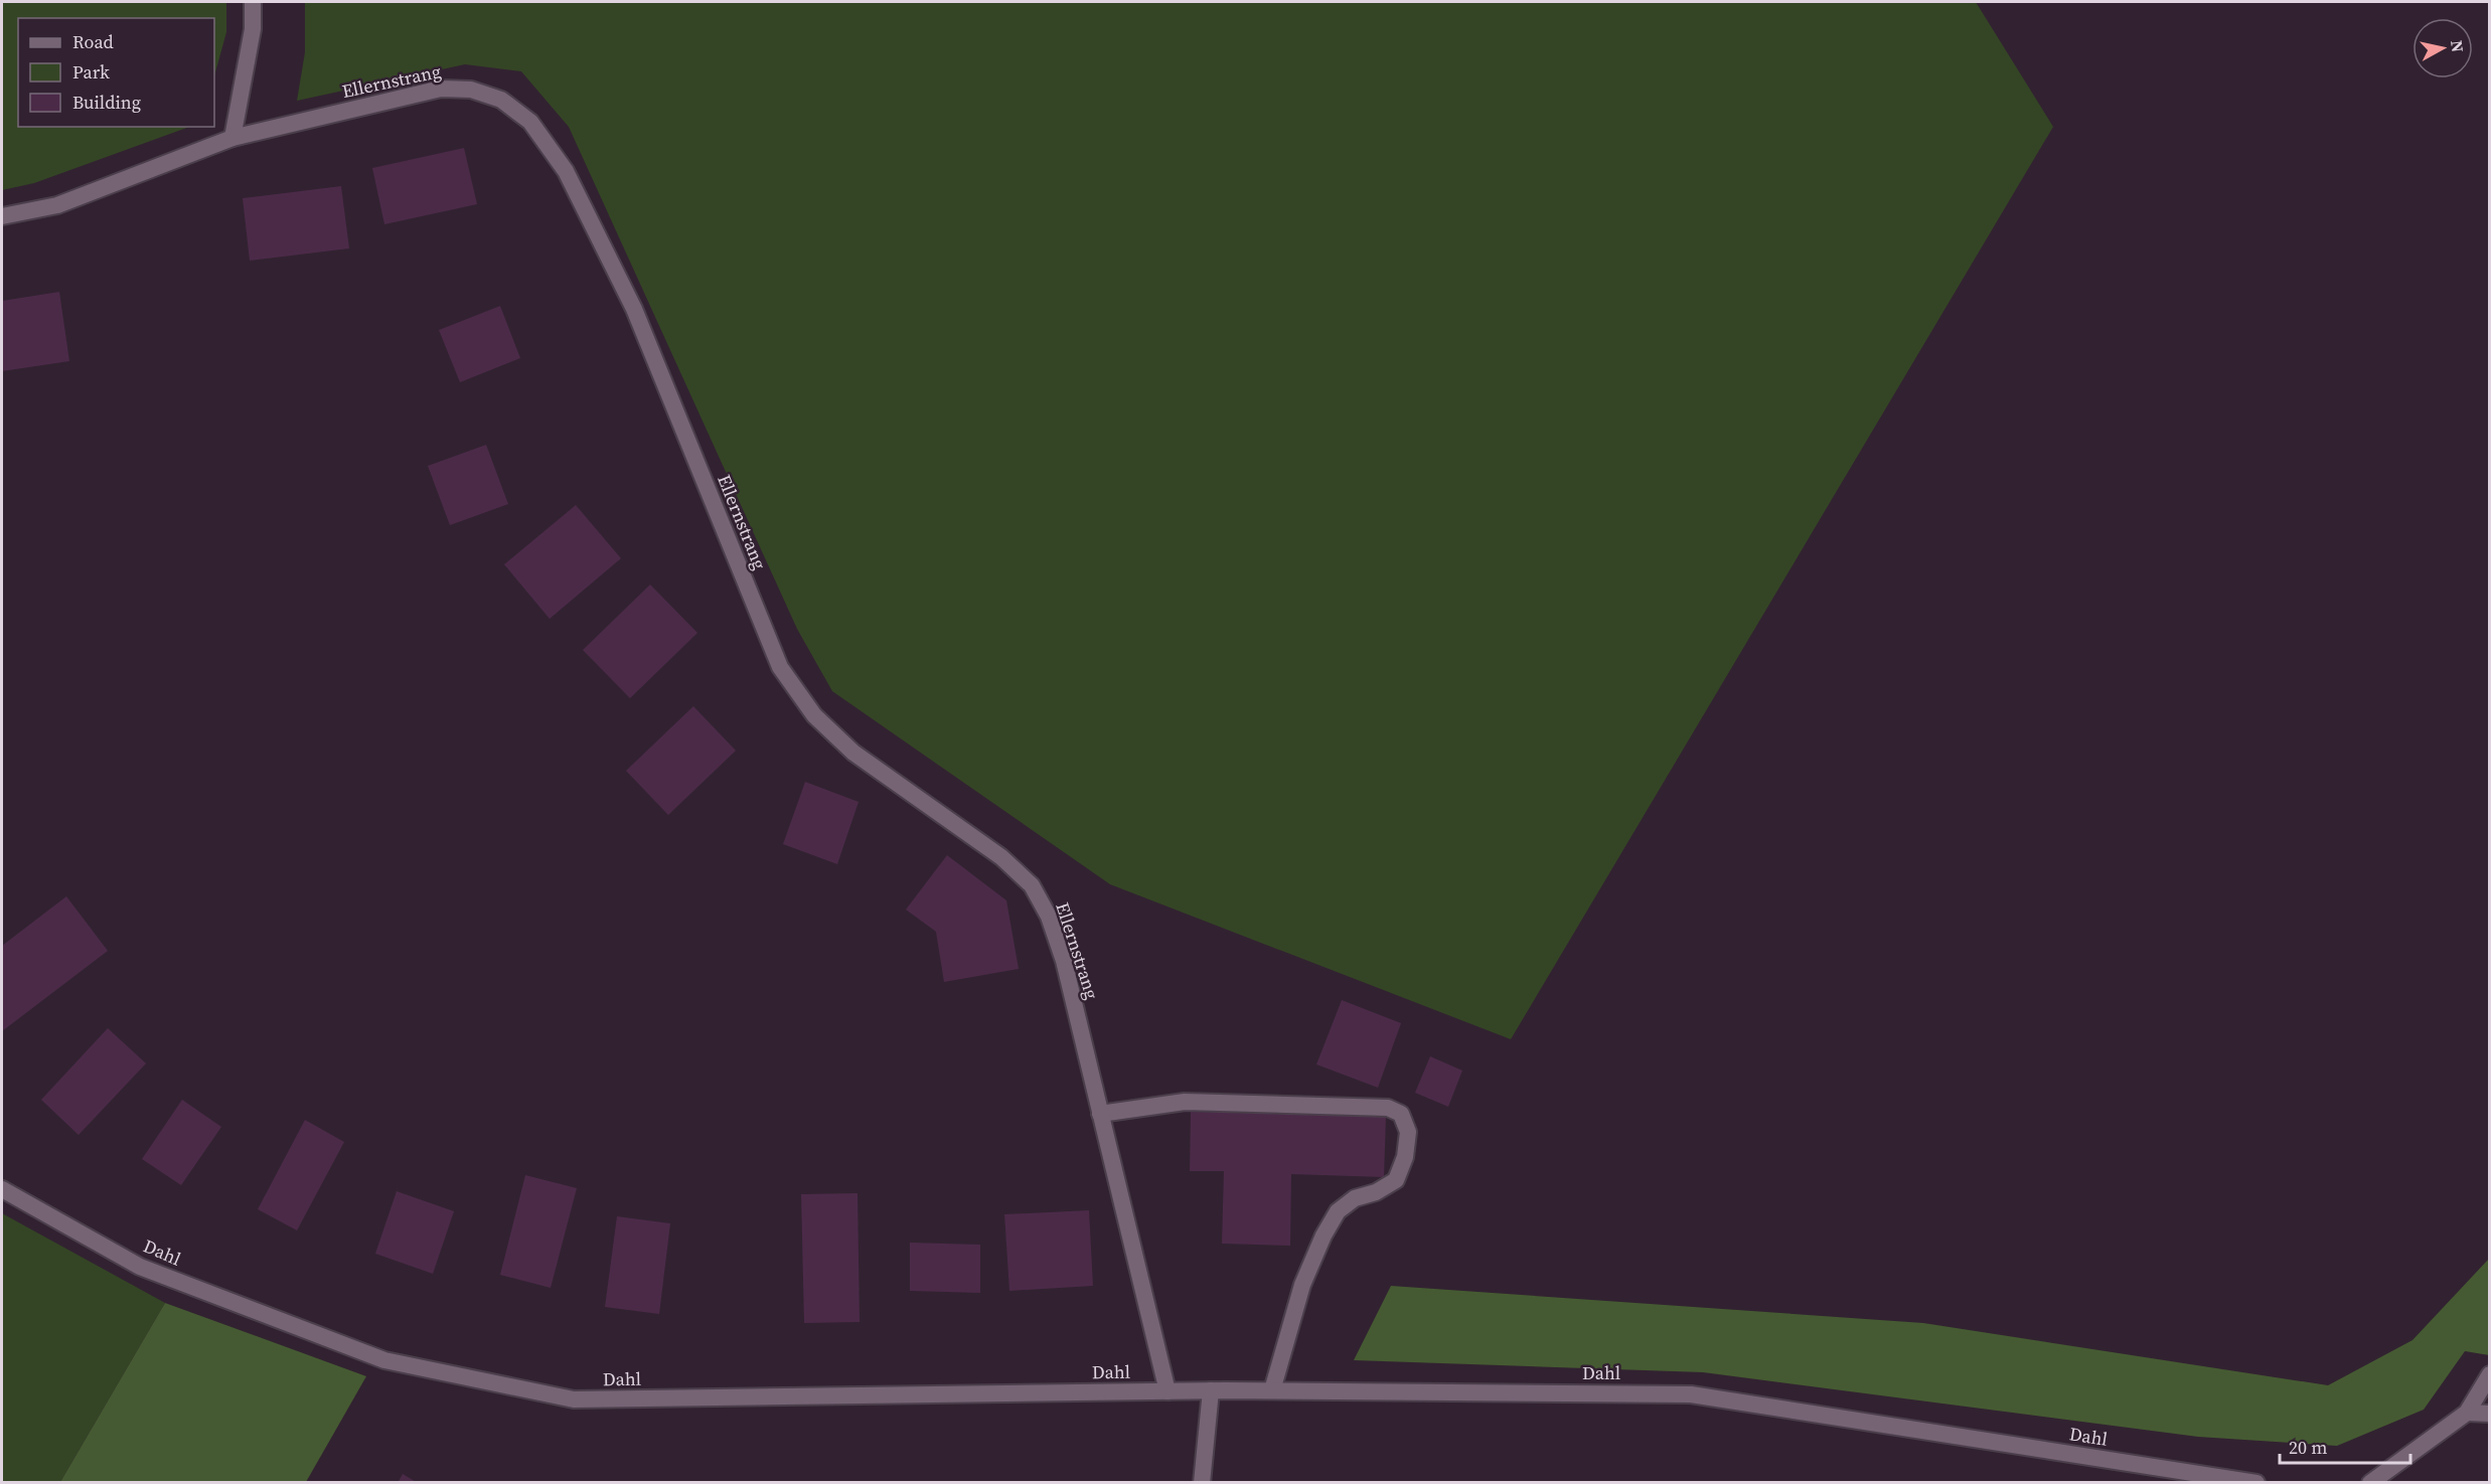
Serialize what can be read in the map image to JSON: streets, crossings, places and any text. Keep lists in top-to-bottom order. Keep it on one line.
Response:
{"streets":{"street":["Ellernstrang","Dahl"]},"crossings":[["Ellernstrang","Dahl"]],"legend":["Road","Park","Building"],"scale_bar":"20 m","north":"right"}
